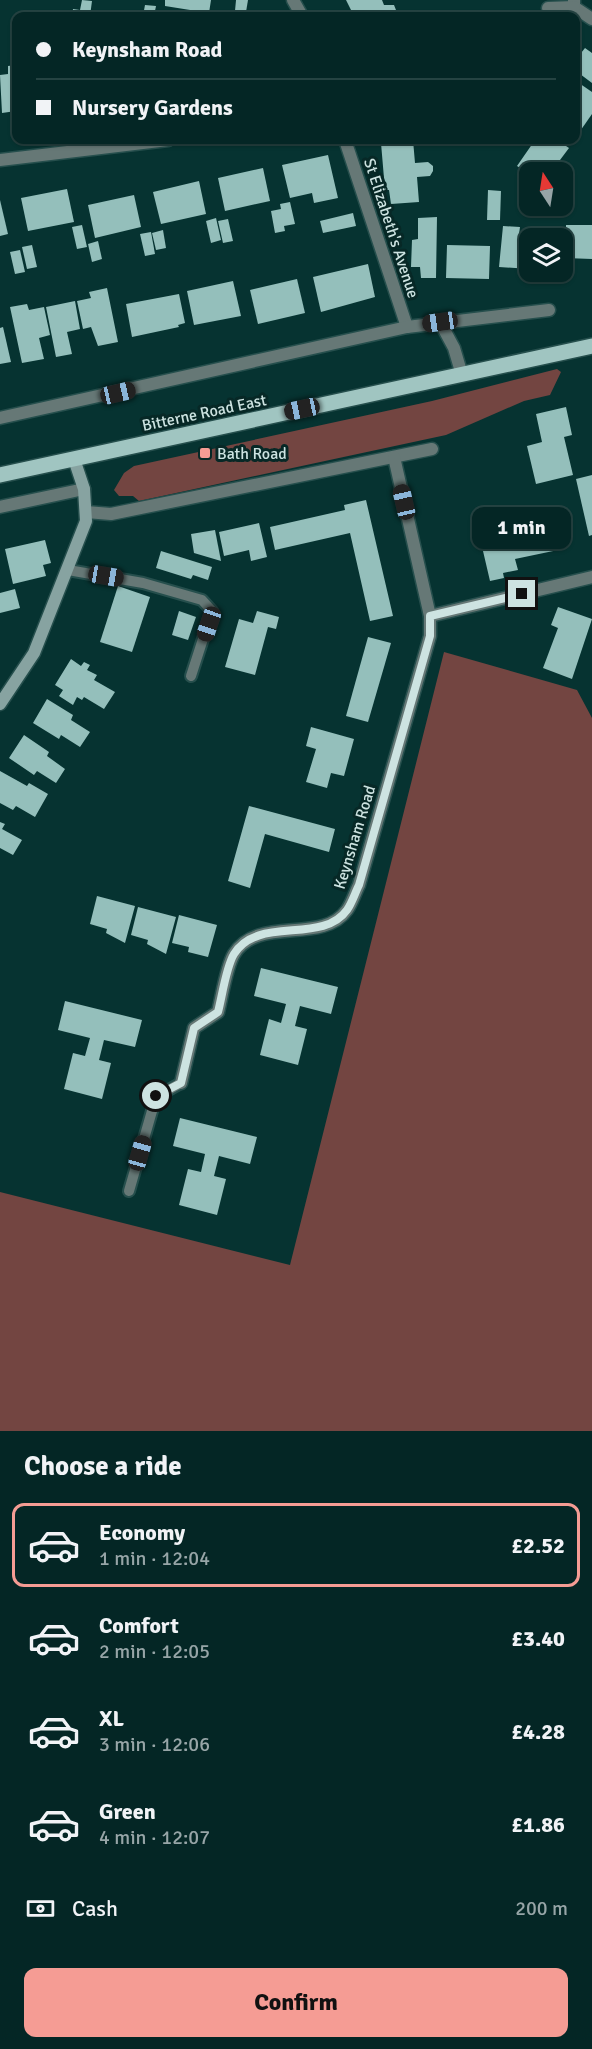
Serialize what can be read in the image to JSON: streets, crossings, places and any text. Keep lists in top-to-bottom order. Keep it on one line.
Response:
{"streets":{"main road":["Bitterne Road East"],"street":["St Elizabeth's Avenue","Keynsham Road"]},"places":{"transit":["Bath Road"]},"north":"top","page":{"banner":["Keynsham Road","Nursery Gardens"],"bubble":"1 min","heading":"Choose a ride","list":[{"name":"Economy","note":"1 min · 12:04","value":"£2.52"},{"name":"Comfort","note":"2 min · 12:05","value":"£3.40"},{"name":"XL","note":"3 min · 12:06","value":"£4.28"},{"name":"Green","note":"4 min · 12:07","value":"£1.86"}],"pay":["Cash","200 m"],"buttons":"Confirm"}}
